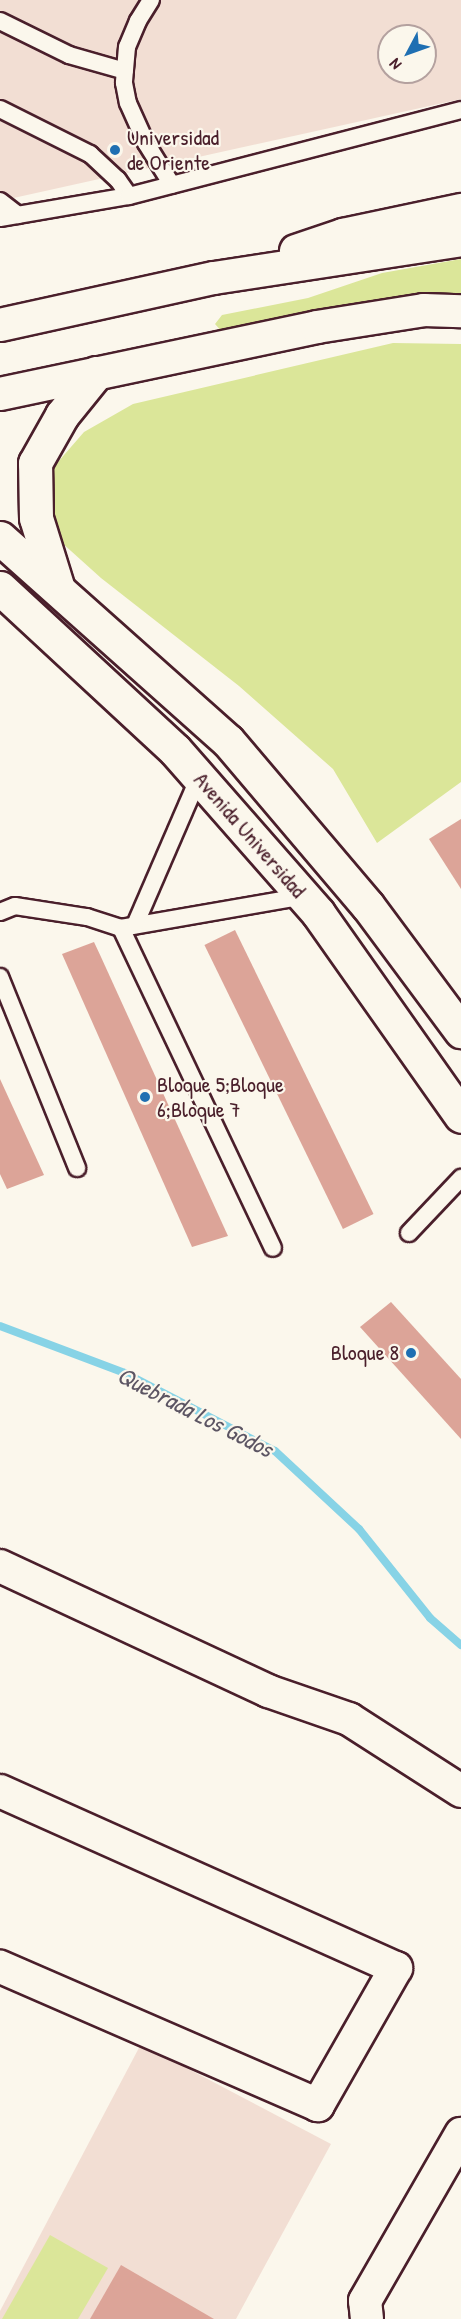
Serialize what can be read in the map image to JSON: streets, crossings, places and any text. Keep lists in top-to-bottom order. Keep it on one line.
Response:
{"streets":{"street":["Avenida Universidad"]},"water":["Quebrada Los Godos"],"places":["Universidad de Oriente","Bloque 5;Bloque 6;Bloque 7","Bloque 8"],"north":"bottom left"}
